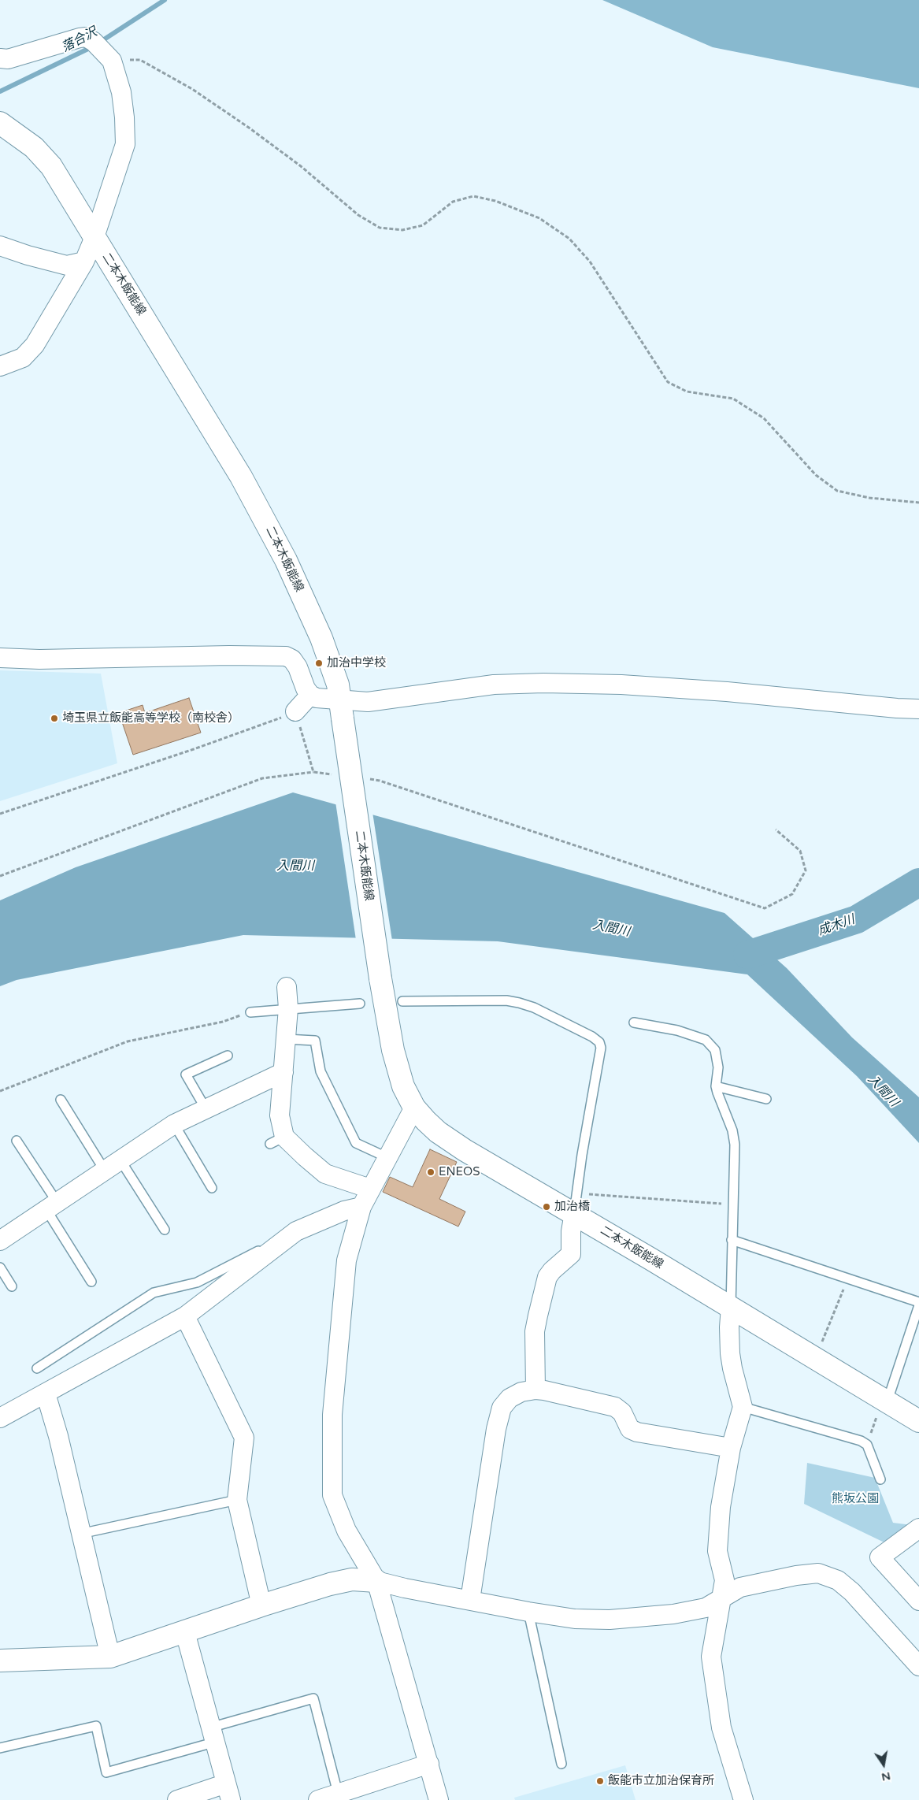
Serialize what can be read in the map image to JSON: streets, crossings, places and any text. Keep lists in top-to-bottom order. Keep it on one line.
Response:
{"streets":{"main road":["二本木飯能線"]},"water":["落合沢","入間川","成木川"],"parks":["熊坂公園"],"places":["加治中学校","埼玉県立飯能高等学校（南校舎）","ENEOS","加治橋","飯能市立加治保育所"],"north":"bottom"}
